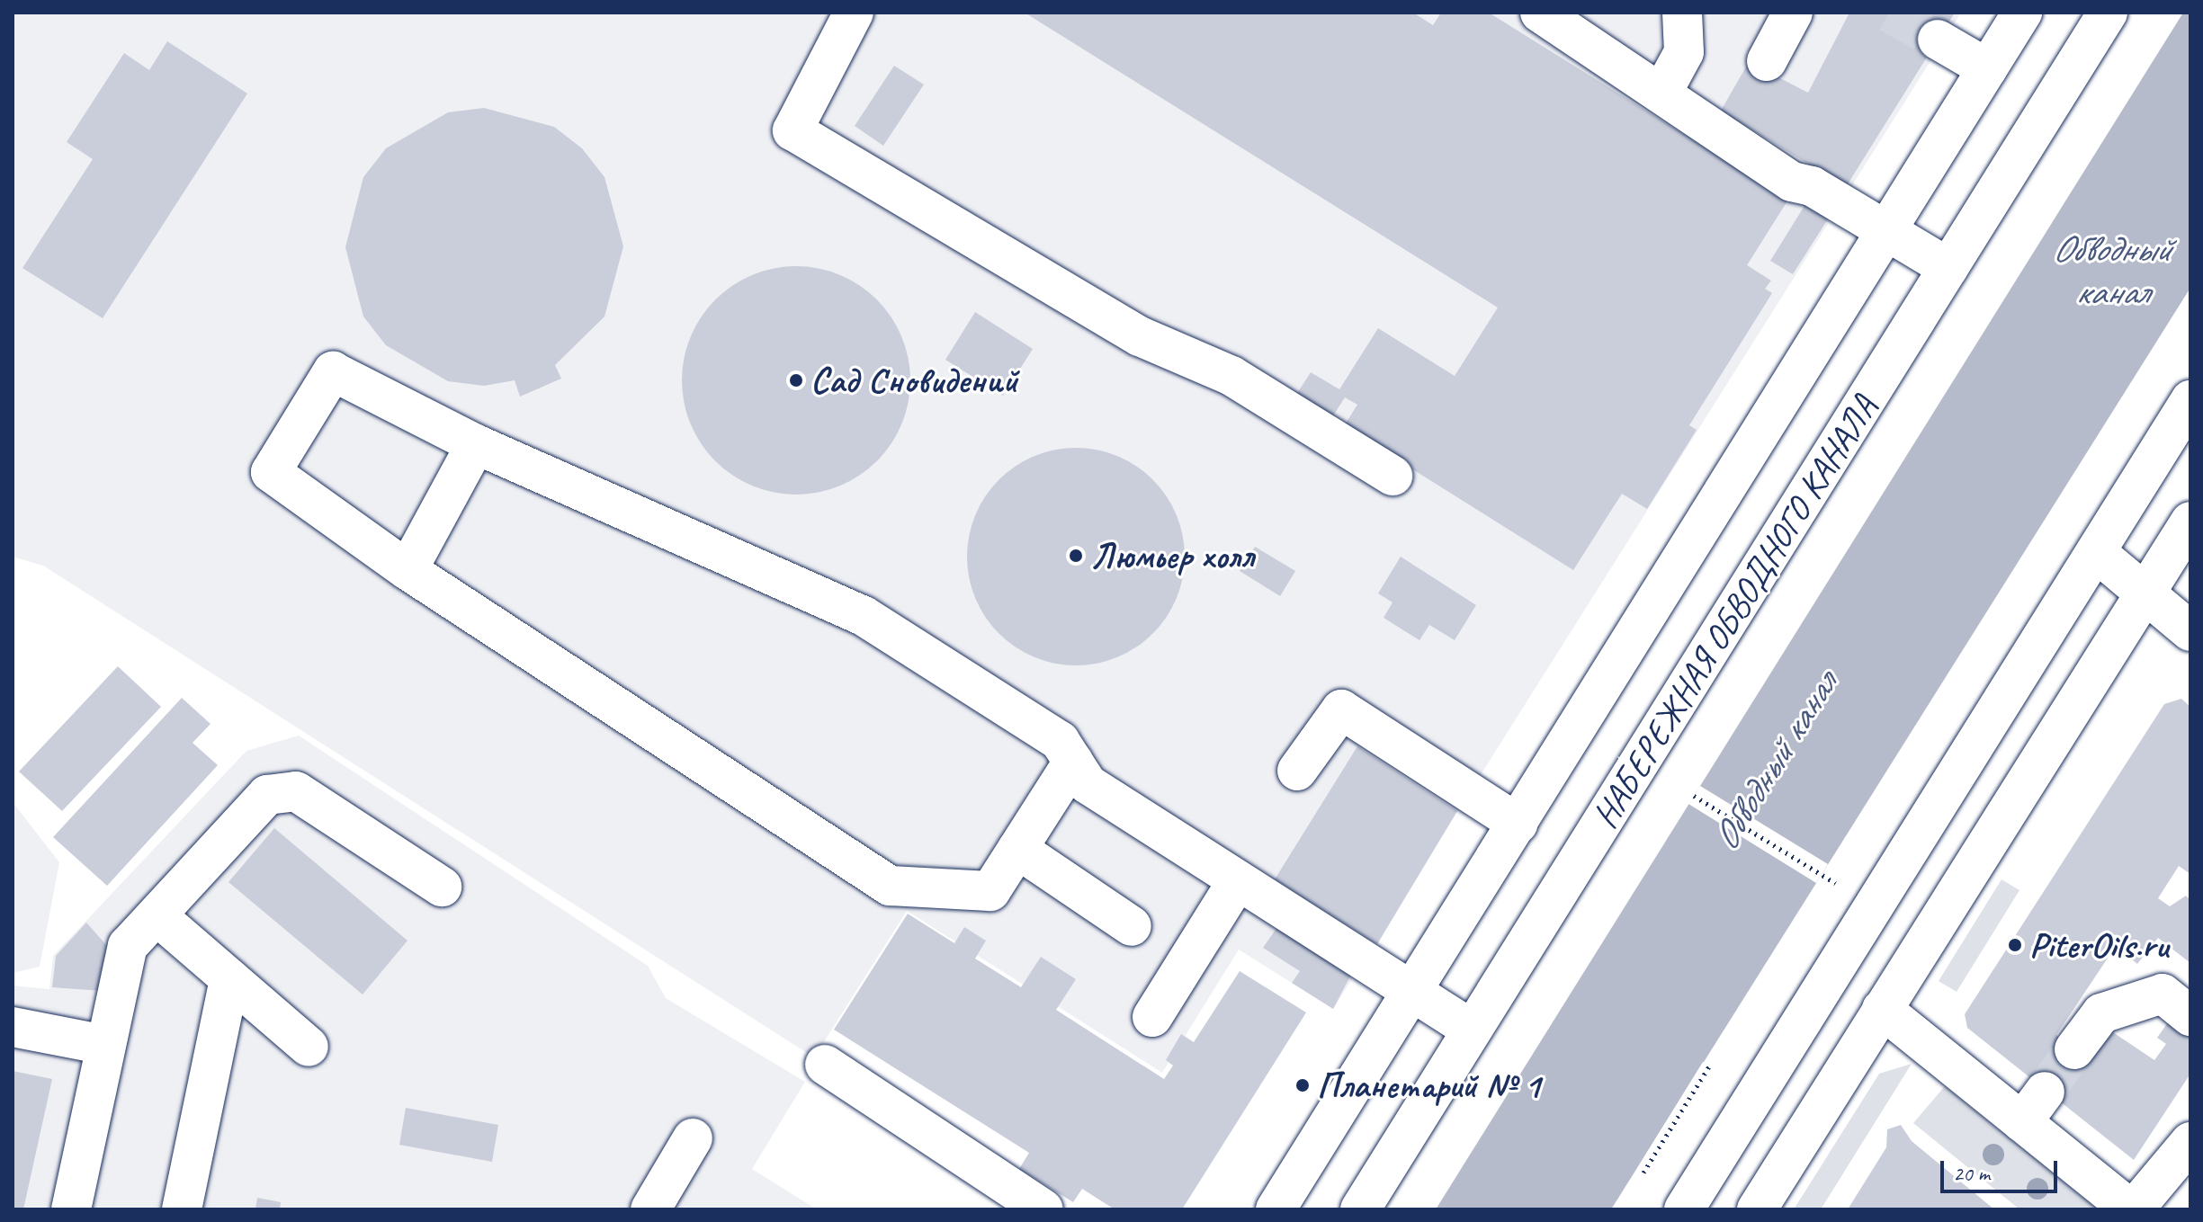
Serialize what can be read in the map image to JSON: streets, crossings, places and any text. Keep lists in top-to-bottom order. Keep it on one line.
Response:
{"streets":{"main road":["НАБЕРЕЖНАЯ ОБВОДНОГО КАНАЛА"]},"water":["Обводный канал"],"places":["Сад Сновидений","Люмьер холл","PiterOils.ru","Планетарий № 1"],"scale_bar":"20 m"}
